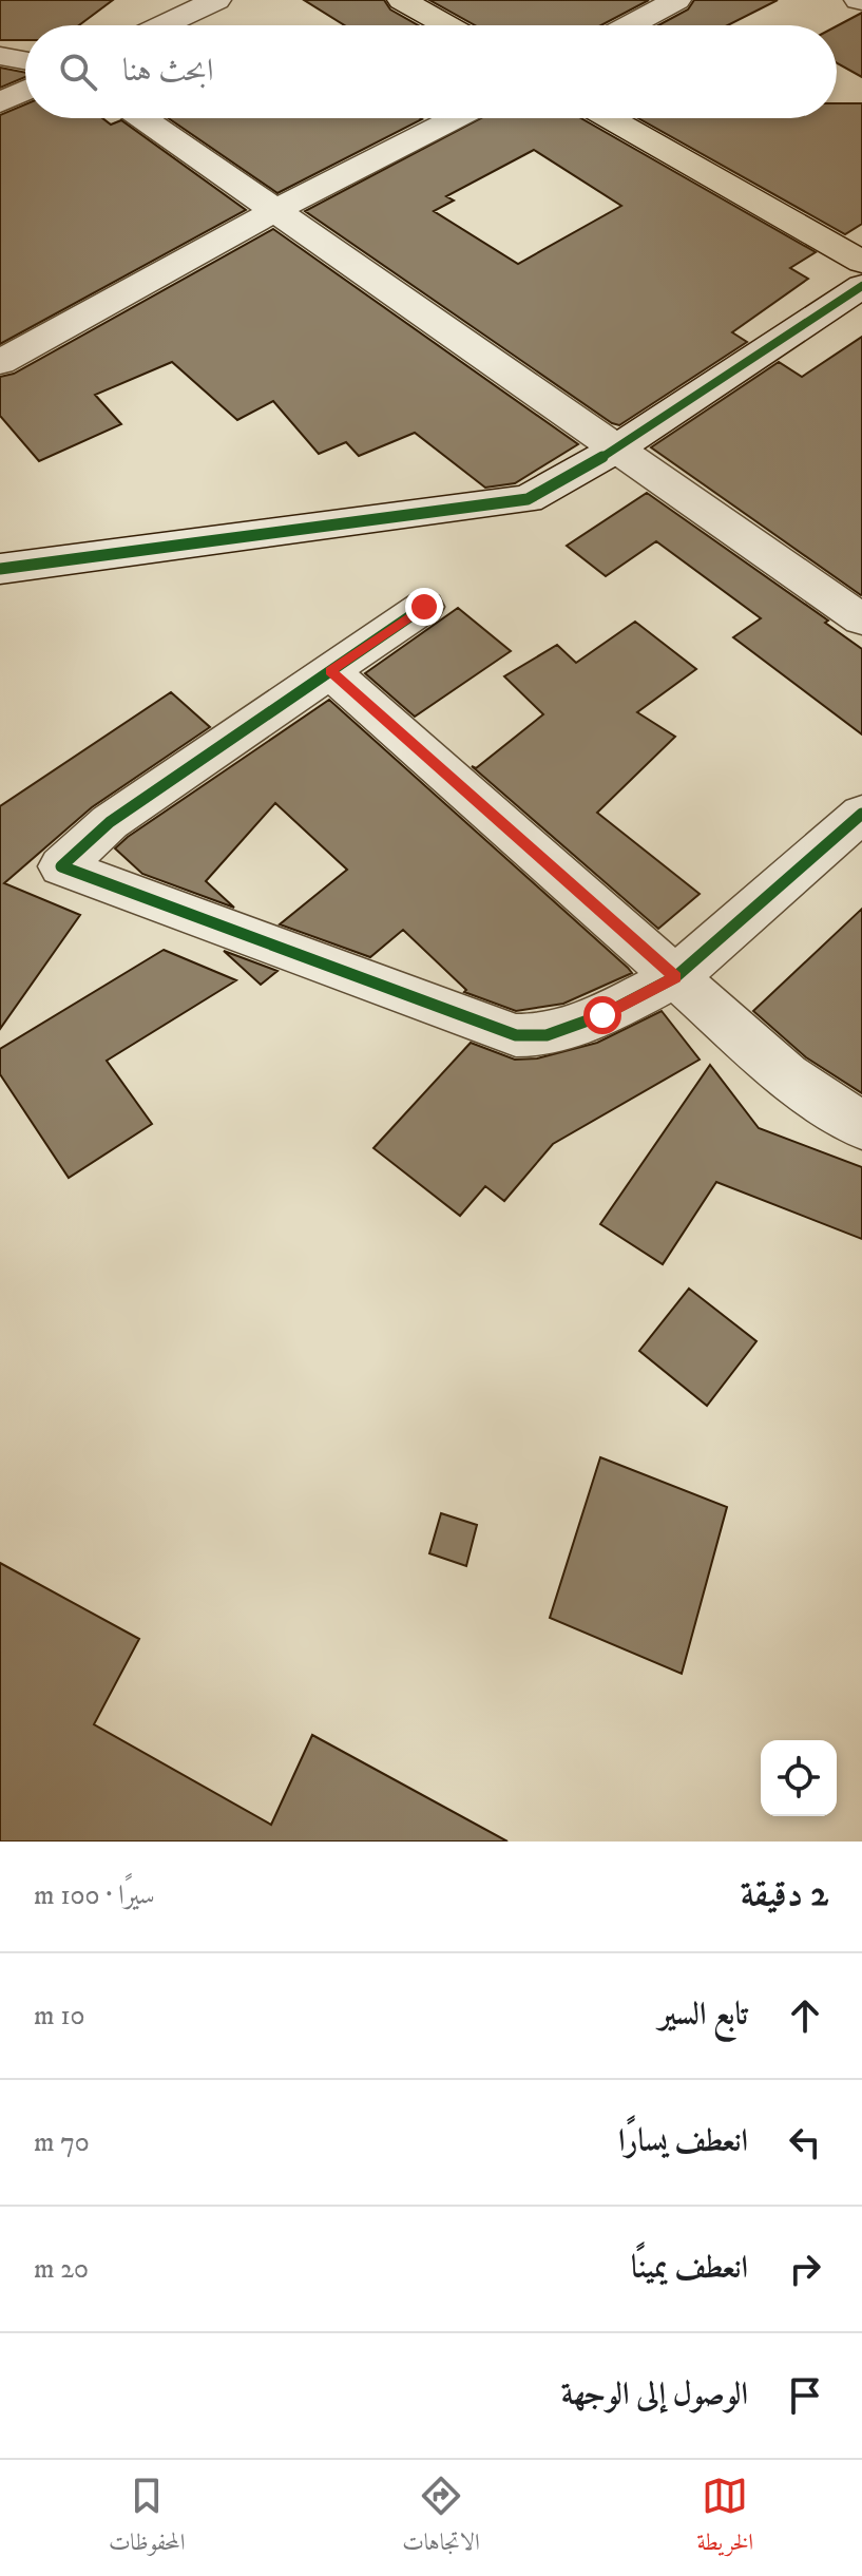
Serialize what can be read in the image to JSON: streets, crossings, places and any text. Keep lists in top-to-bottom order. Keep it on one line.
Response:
{"page":{"search":"ابحث هنا","heading":["2 دقيقة","سيرًا · 100 m"],"list":[["تابع السير","10 m"],["انعطف يسارًا","70 m"],["انعطف يمينًا","20 m"],"الوصول إلى الوجهة"],"nav":["الخريطة","الاتجاهات","المحفوظات"]}}
